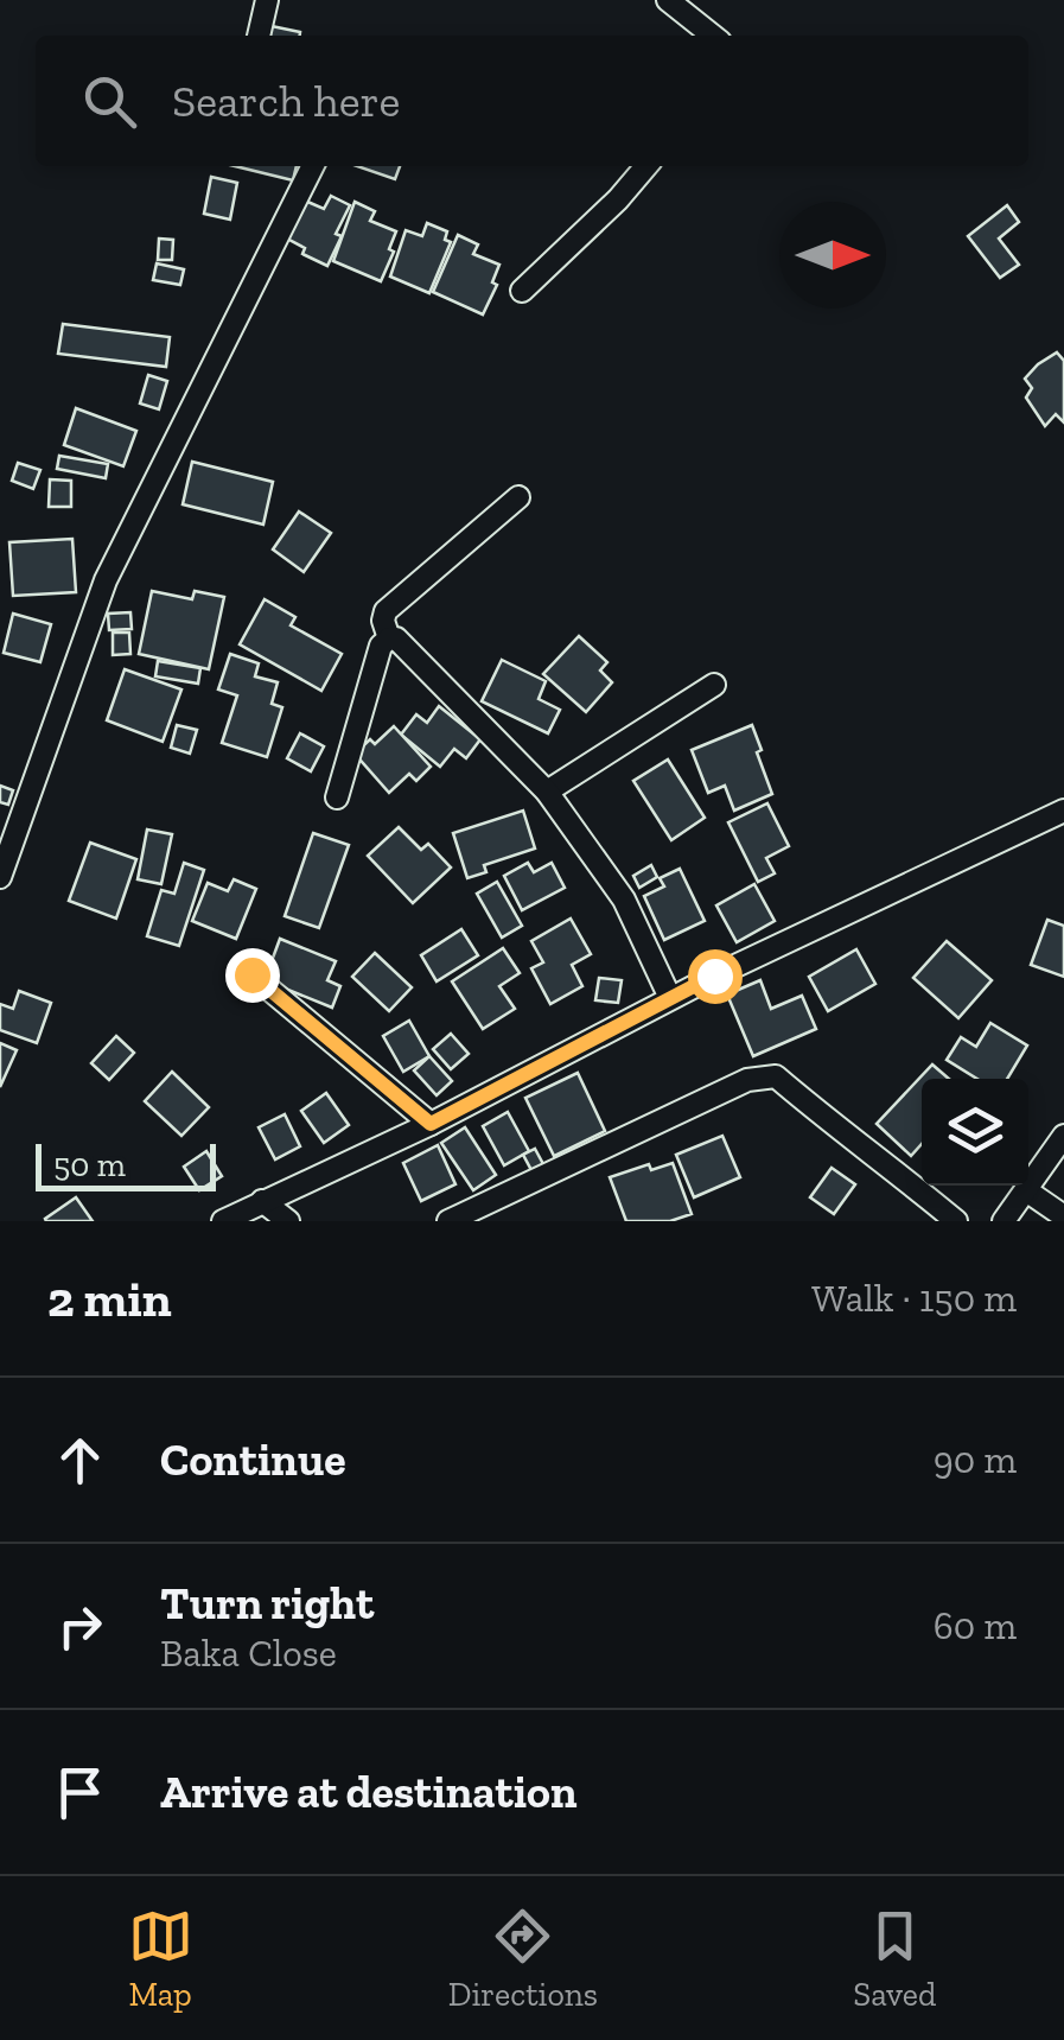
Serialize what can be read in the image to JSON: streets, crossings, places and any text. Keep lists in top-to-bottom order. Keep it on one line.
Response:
{"scale_bar":"50 m","north":"right","page":{"search":"Search here","scale":"50 m","heading":["2 min","Walk · 150 m"],"list":[["Continue","90 m"],["Turn right","Baka Close","60 m"],"Arrive at destination"],"nav":["Map","Directions","Saved"]}}
